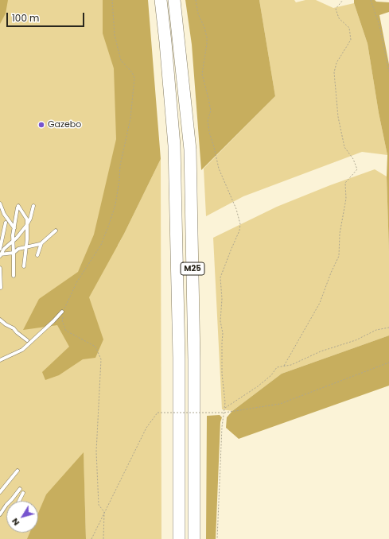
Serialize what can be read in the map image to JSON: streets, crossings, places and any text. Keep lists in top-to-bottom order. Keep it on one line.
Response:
{"streets":{"highway":["M25"]},"places":["Gazebo"],"scale_bar":"100 m","north":"bottom left"}
